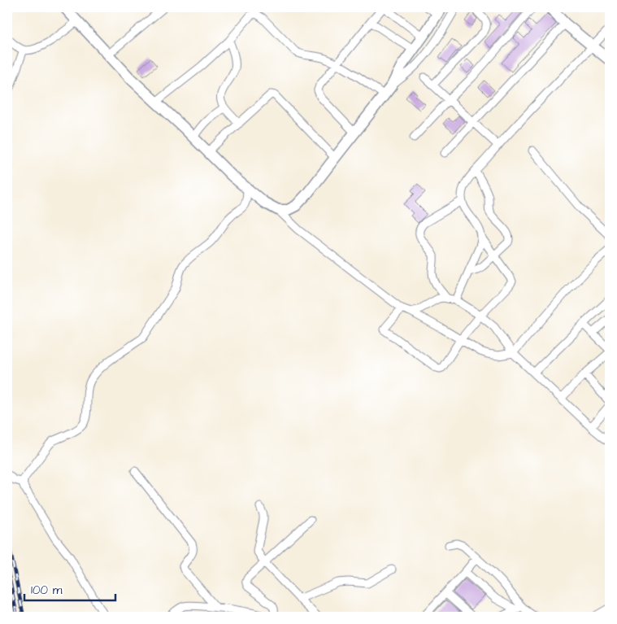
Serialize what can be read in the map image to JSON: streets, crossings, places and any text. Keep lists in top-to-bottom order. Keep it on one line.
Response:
{"scale_bar":"100 m"}
